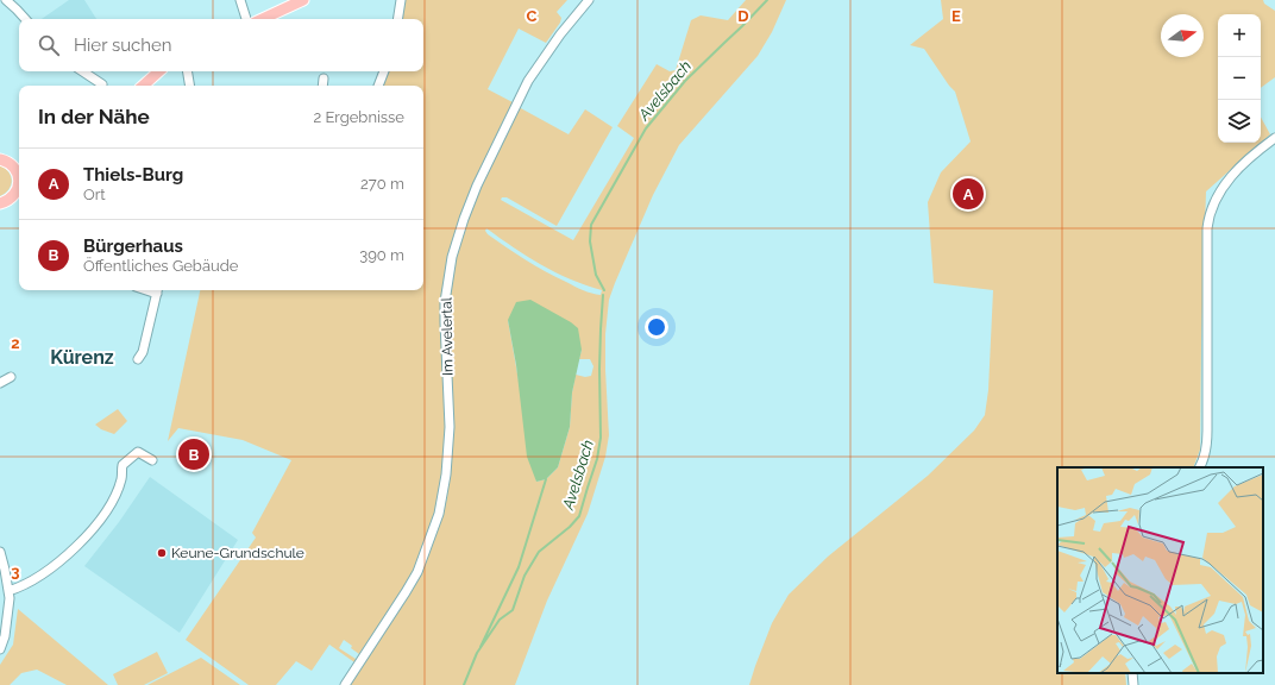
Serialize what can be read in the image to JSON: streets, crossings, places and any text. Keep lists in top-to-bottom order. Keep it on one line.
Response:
{"streets":{"street":["Im Avelertal"]},"districts":["Kürenz"],"water":["Avelsbach"],"places":["Keune-Grundschule"],"north":"right","page":{"map_buttons":["+","−"],"search":"Hier suchen","heading":["In der Nähe","2 Ergebnisse"],"list":[{"mark":"A","name":"Thiels-Burg","note":"Ort","value":"270 m"},{"mark":"B","name":"Bürgerhaus","note":"Öffentliches Gebäude","value":"390 m"}],"pins":["A","B"]},"grid":{"columns":["C","D","E"],"rows":["2","3"]}}
